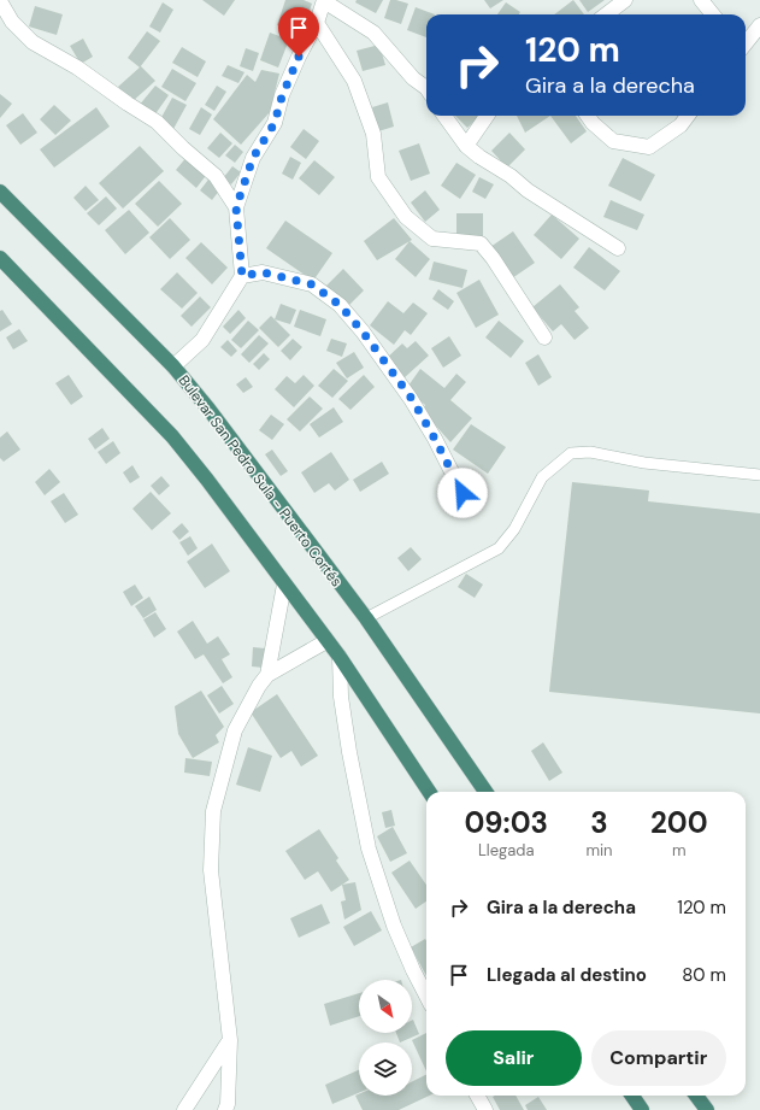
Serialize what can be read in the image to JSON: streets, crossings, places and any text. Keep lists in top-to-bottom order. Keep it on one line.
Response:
{"streets":{"highway":["Bulevar San Pedro Sula - Puerto Cortés"]},"north":"bottom right","page":{"turn":["120 m","Gira a la derecha"],"eta":["09:03","Llegada","3","min","200","m"],"list":[{"name":"Gira a la derecha","value":"120 m"},{"name":"Llegada al destino","value":"80 m"}],"buttons":["Salir","Compartir"]}}
